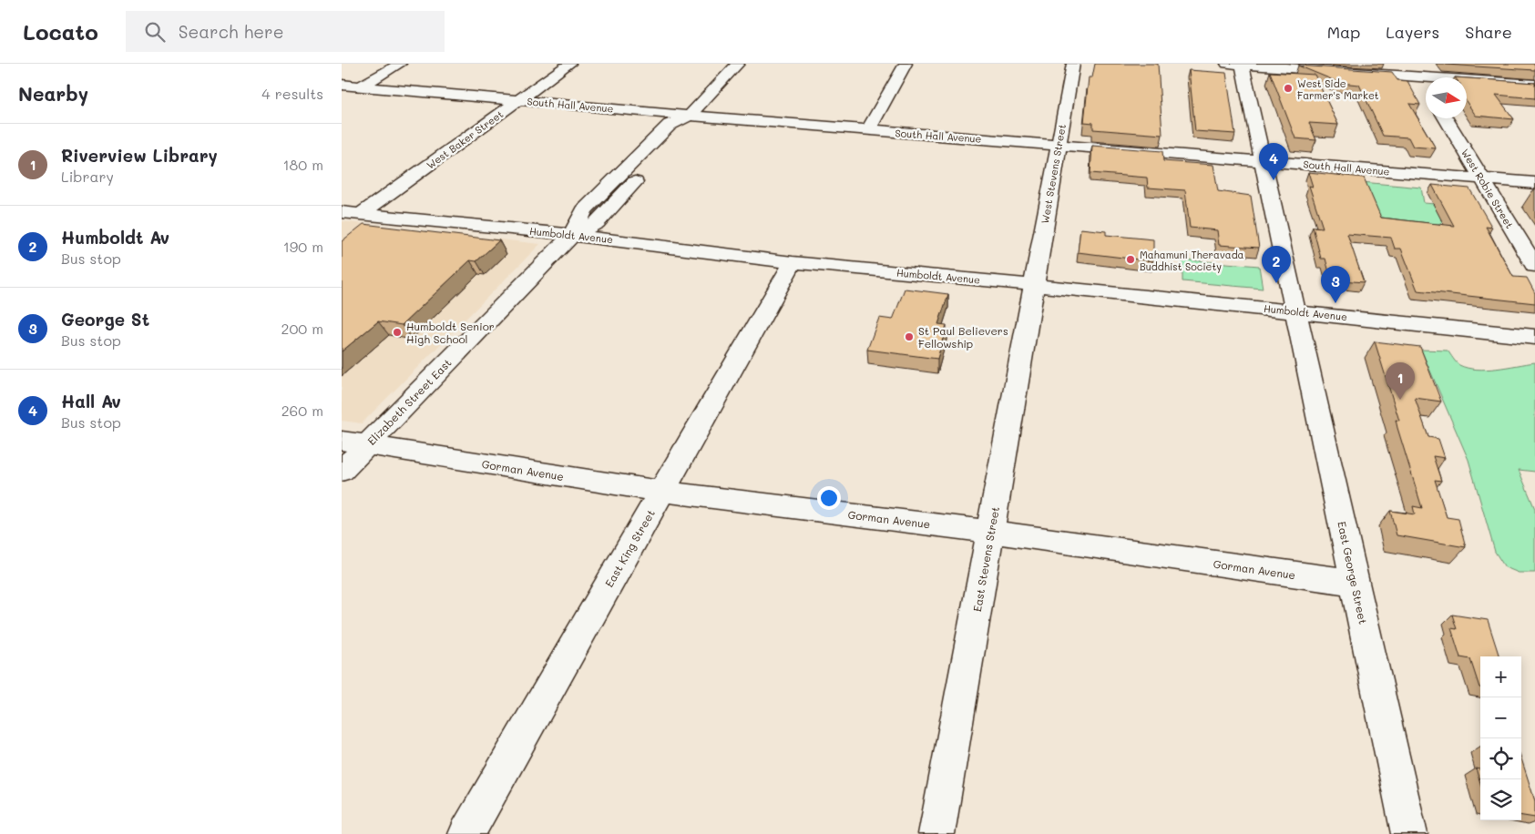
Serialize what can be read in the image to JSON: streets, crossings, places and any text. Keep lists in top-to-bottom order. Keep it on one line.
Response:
{"streets":{"street":["South Hall Avenue","West Baker Street","West Stevens Street","West Robie Street","Humboldt Avenue","Elizabeth Street East","Gorman Avenue","East King Street","East Stevens Street","East George Street"]},"crossings":[["South Hall Avenue","West Baker Street"],["South Hall Avenue","West Stevens Street"],["South Hall Avenue","West Robie Street"],["South Hall Avenue","Elizabeth Street East"],["South Hall Avenue","East George Street"],["West Baker Street","Humboldt Avenue"],["West Stevens Street","Humboldt Avenue"],["West Stevens Street","East Stevens Street"],["Humboldt Avenue","Elizabeth Street East"],["Humboldt Avenue","East King Street"],["Humboldt Avenue","East Stevens Street"],["Humboldt Avenue","East George Street"],["Elizabeth Street East","Gorman Avenue"],["Gorman Avenue","East King Street"],["Gorman Avenue","East Stevens Street"],["Gorman Avenue","East George Street"]],"places":["West Side Farmer's Market","Mahamuni Theravada Buddhist Society","Humboldt Senior High School","St Paul Believers Fellowship"],"north":"right","page":{"header":"Locato","search":"Search here","nav":["Map","Layers","Share"],"heading":["Nearby","4 results"],"list":[{"mark":"1","name":"Riverview Library","note":"Library","value":"180 m"},{"mark":"2","name":"Humboldt Av","note":"Bus stop","value":"190 m"},{"mark":"3","name":"George St","note":"Bus stop","value":"200 m"},{"mark":"4","name":"Hall Av","note":"Bus stop","value":"260 m"}],"pins":["4","2","3","1"],"map_buttons":["+","−"]}}
